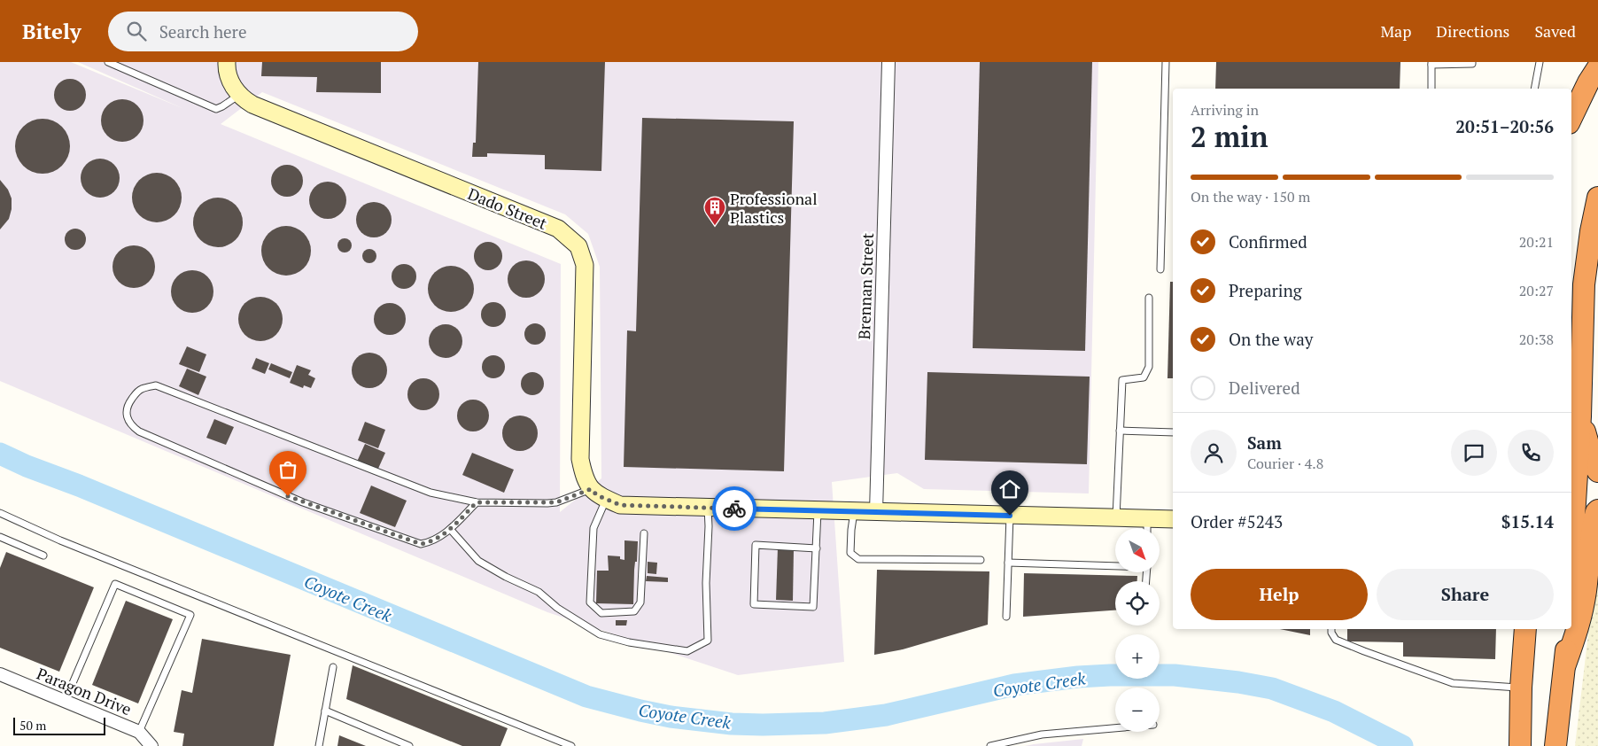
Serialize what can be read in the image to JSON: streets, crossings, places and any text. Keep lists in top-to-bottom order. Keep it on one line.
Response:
{"streets":{"street":["Dado Street","Brennan Street","Paragon Drive"]},"water":["Coyote Creek"],"places":{"building":["Professional Plastics"]},"scale_bar":"50 m","north":"bottom right","page":{"header":"Bitely","search":"Search here","nav":["Map","Directions","Saved"],"heading":["2 min","Arriving in","20:51–20:56"],"panel":["Sam","Courier · 4.8","Order #5243","$15.14"],"bar":"On the way · 150 m","list":[["Confirmed","20:21"],["Preparing","20:27"],["On the way","20:38"],"Delivered"],"map_buttons":["+","−"],"buttons":["Help","Share"],"scale":"50 m"}}
